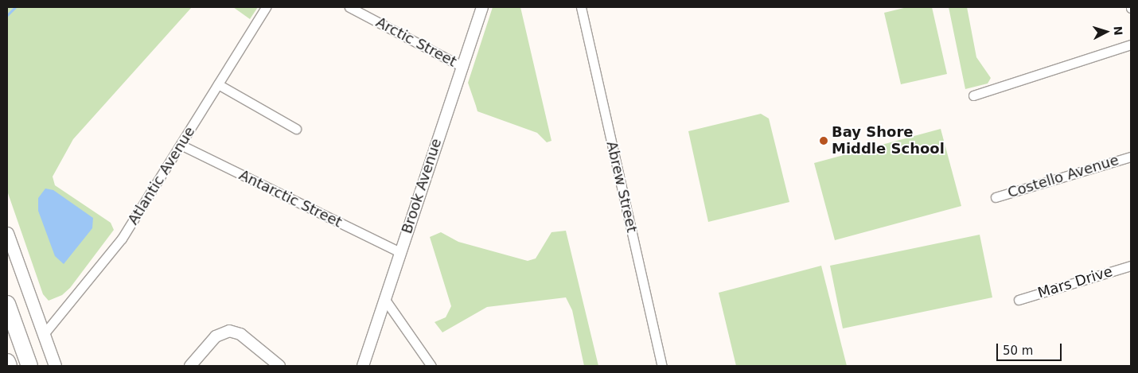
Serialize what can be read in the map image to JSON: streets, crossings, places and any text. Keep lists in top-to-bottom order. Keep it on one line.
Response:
{"streets":{"street":["Arctic Street","Atlantic Avenue","Costello Avenue","Brook Avenue","Abrew Street","Antarctic Street","Mars Drive"]},"crossings":[["Arctic Street","Brook Avenue"],["Atlantic Avenue","Antarctic Street"],["Brook Avenue","Antarctic Street"]],"places":["Bay Shore Middle School"],"scale_bar":"50 m","north":"right"}
